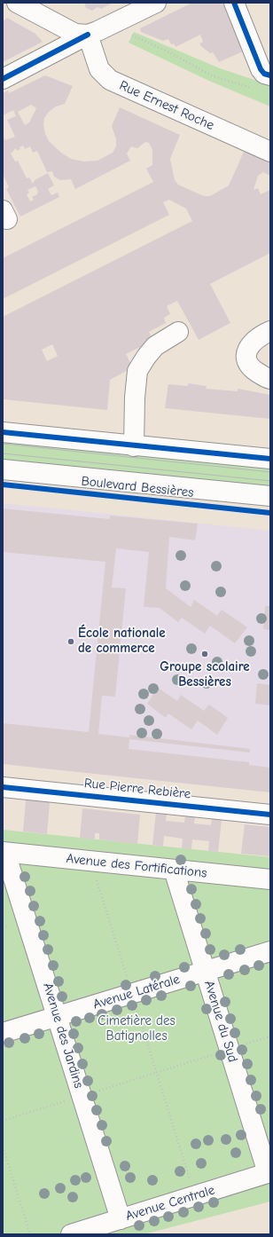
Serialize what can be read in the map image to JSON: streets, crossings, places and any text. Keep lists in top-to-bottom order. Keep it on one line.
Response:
{"streets":{"street":["Rue Ernest Roche","Boulevard Bessières","Rue Pierre Rebière","Avenue des Fortifications","Avenue Latérale","Avenue du Sud","Avenue des Jardins","Avenue Centrale"]},"crossings":[["Avenue des Fortifications","Avenue du Sud"],["Avenue des Fortifications","Avenue des Jardins"],["Avenue Latérale","Avenue du Sud"],["Avenue Latérale","Avenue des Jardins"],["Avenue du Sud","Avenue Centrale"],["Avenue des Jardins","Avenue Centrale"]],"parks":["Cimetière des Batignolles"],"places":["École nationale de commerce","Groupe scolaire Bessières"]}
